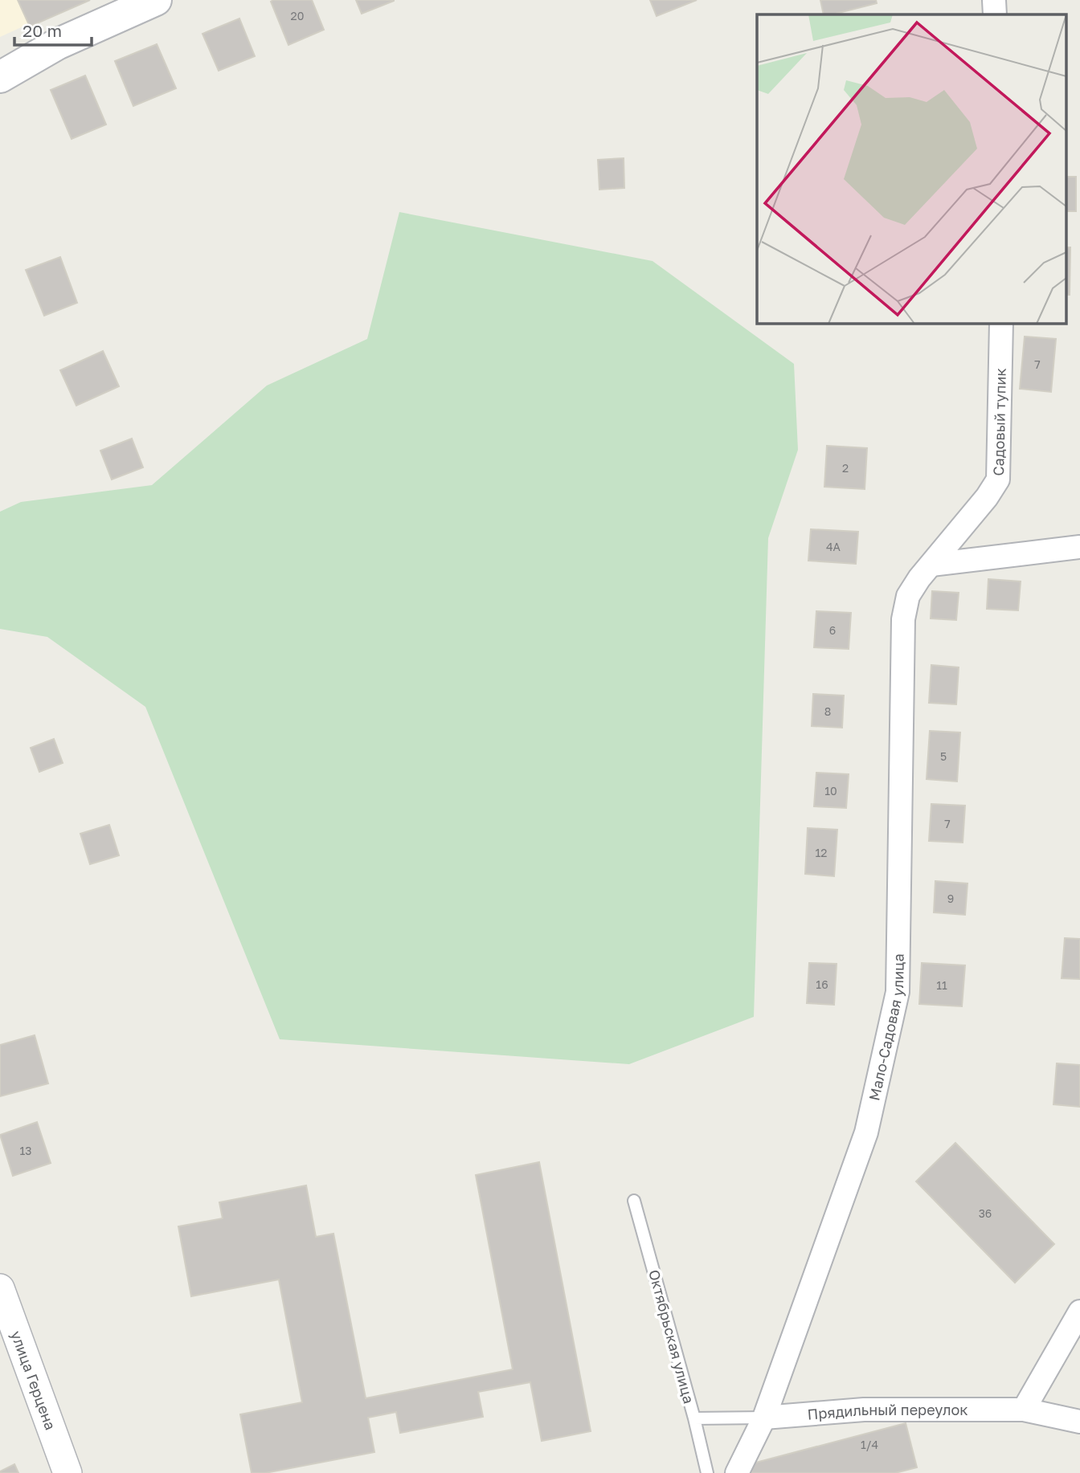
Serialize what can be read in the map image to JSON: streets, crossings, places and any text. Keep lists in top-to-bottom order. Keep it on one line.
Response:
{"streets":{"street":["Садовый тупик","Мало-Садовая улица","улица Герцена","Прядильный переулок"],"lane":["Октябрьская улица"]},"crossings":[["Садовый тупик","Мало-Садовая улица"],["Мало-Садовая улица","Прядильный переулок"],["Октябрьская улица","Прядильный переулок"]],"house_numbers":["20","7","2","4А","6","8","5","10","7","12","9","16","11","13","36","1/4"],"scale_bar":"20 m"}
